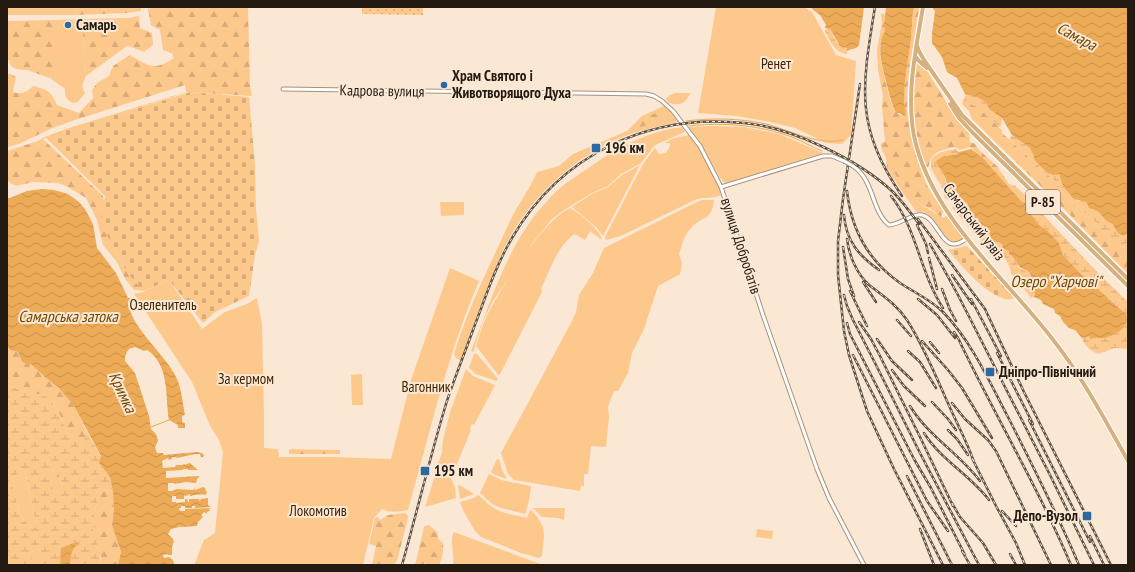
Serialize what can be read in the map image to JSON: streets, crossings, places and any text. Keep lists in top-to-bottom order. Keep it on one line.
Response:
{"streets":{"main road":["Р-85","Самарський узвіз"],"street":["Кадрова вулиця","вулиця Добробатів"]},"crossings":[["Кадрова вулиця","вулиця Добробатів"],["Р-85","Самарський узвіз"],["Самарський узвіз","вулиця Добробатів"]],"water":["Самара","Озеро \"Харчові\"","Самарська затока","Кримка"],"parks":["Ренет","Озеленитель","За кермом","Вагонник","Локомотив"],"places":{"other":["Самарь","Храм Святого і Животворящого Духа"],"transit":["196 км","Дніпро-Північний","195 км","Депо-Вузол"]}}
